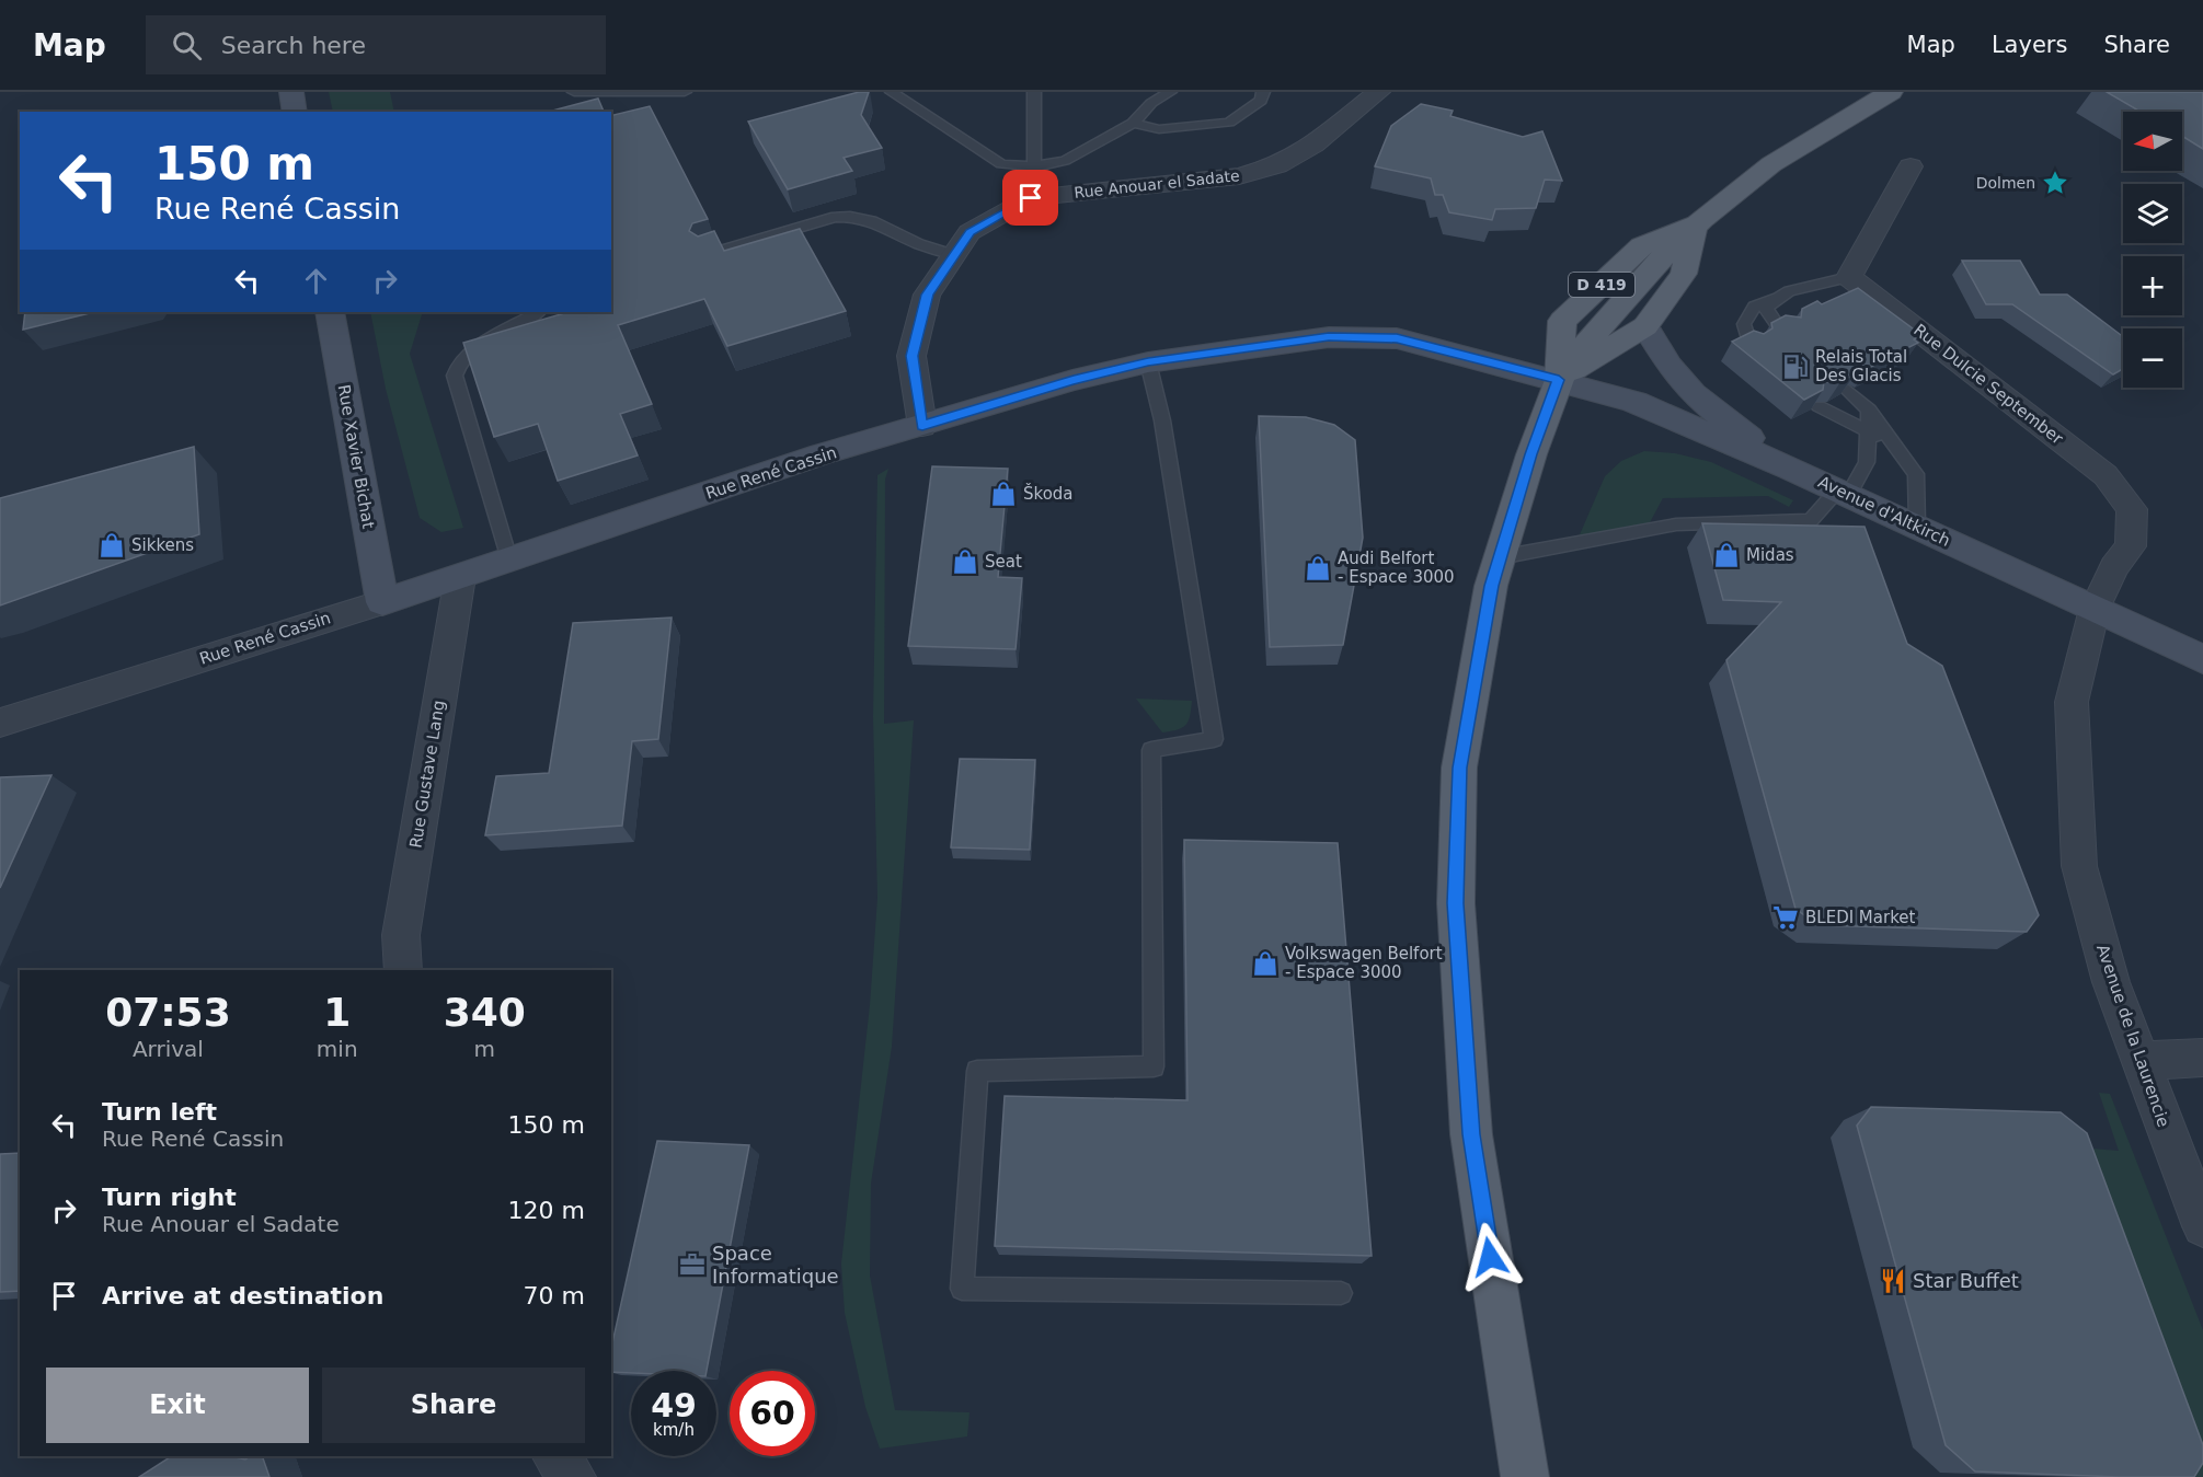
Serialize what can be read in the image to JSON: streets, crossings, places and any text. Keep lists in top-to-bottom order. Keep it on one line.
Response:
{"streets":{"main road":["Rue Xavier Bichat","Rue René Cassin","Avenue d'Altkirch"],"street":["Rue Anouar el Sadate","Rue Dulcie September","Rue Gustave Lang","Avenue de la Laurencie"]},"crossings":[["Rue Anouar el Sadate","Rue René Cassin"],["Rue Dulcie September","Avenue d'Altkirch"],["Rue Dulcie September","Avenue de la Laurencie"],["Rue Xavier Bichat","Rue René Cassin"],["Rue René Cassin","Avenue d'Altkirch"],["Rue René Cassin","Rue Gustave Lang"],["Avenue d'Altkirch","Avenue de la Laurencie"]],"places":{"place":["Dolmen"],"fuel station":["Relais Total Des Glacis"],"shop":["Škoda","Sikkens","Midas","Seat","Audi Belfort - Espace 3000","Volkswagen Belfort - Espace 3000"],"supermarket":["BLEDI Market"],"office":["Space Informatique"],"restaurant":["Star Buffet"]},"north":"left","page":{"header":"Map","search":"Search here","nav":["Map","Layers","Share"],"map_buttons":["+","−"],"turn":["150 m","Rue René Cassin"],"eta":["07:53","Arrival","1","min","340","m"],"list":[{"name":"Turn left","note":"Rue René Cassin","value":"150 m"},{"name":"Turn right","note":"Rue Anouar el Sadate","value":"120 m"},{"name":"Arrive at destination","value":"70 m"}],"buttons":["Exit","Share"],"speed":"49 km/h","limit":"60"}}
